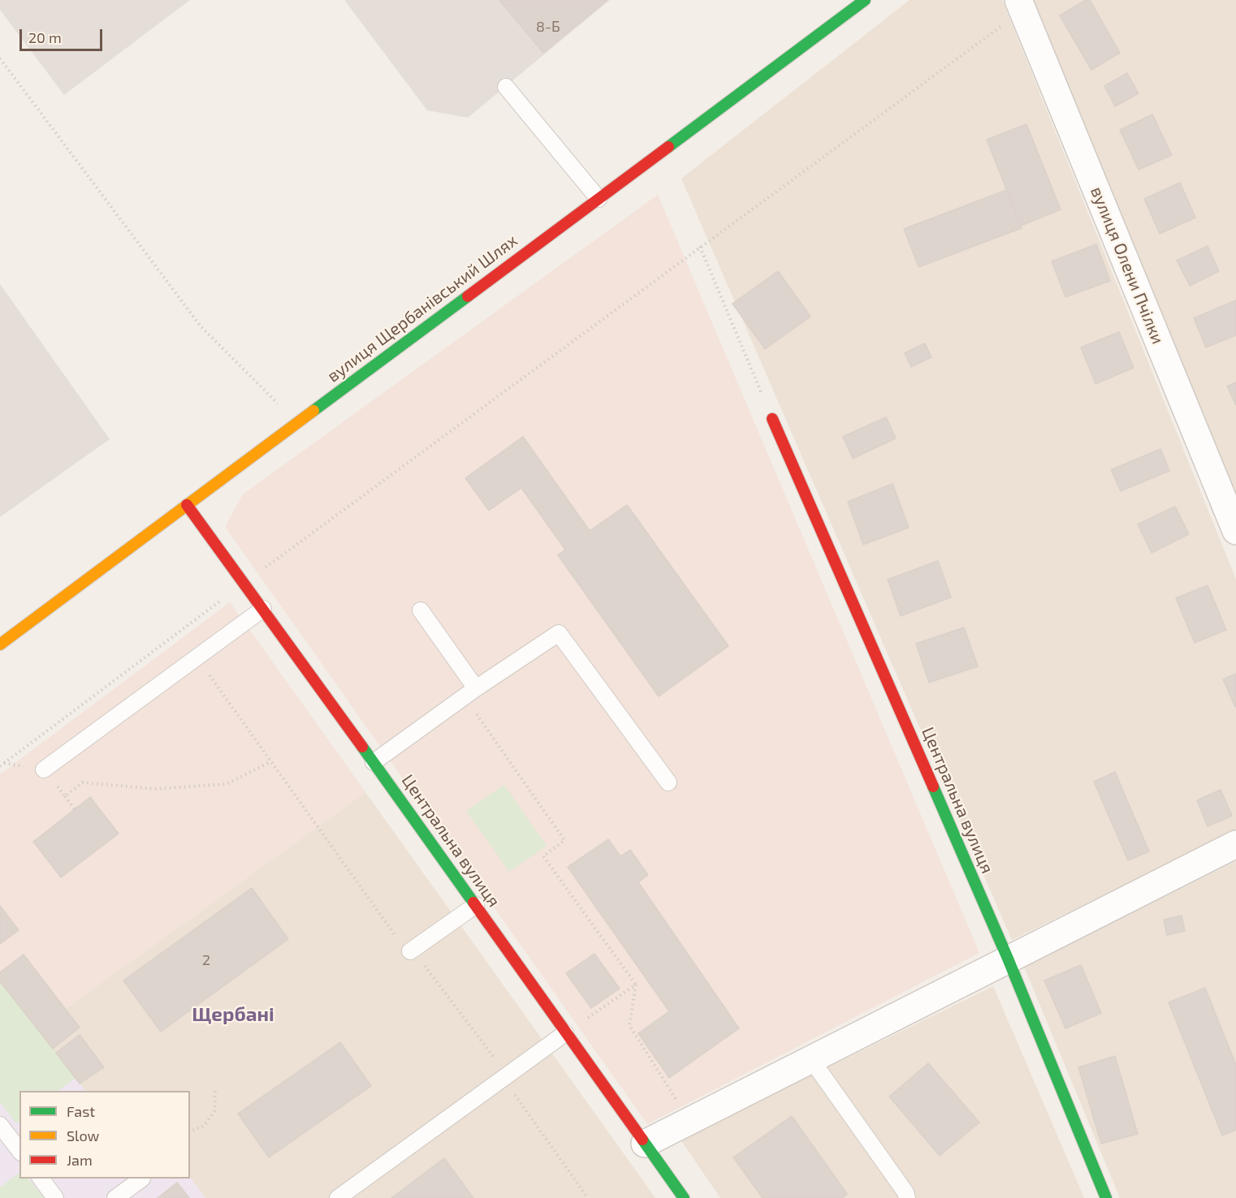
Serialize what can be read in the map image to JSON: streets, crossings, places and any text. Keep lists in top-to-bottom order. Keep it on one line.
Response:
{"streets":{"street":["вулиця Олени Пчілки","вулиця Щербанівський Шлях","Центральна вулиця"]},"crossings":[["вулиця Щербанівський Шлях","Центральна вулиця"]],"districts":["Щербані"],"house_numbers":["8-Б","2"],"legend":["Fast","Slow","Jam"],"scale_bar":"20 m"}
